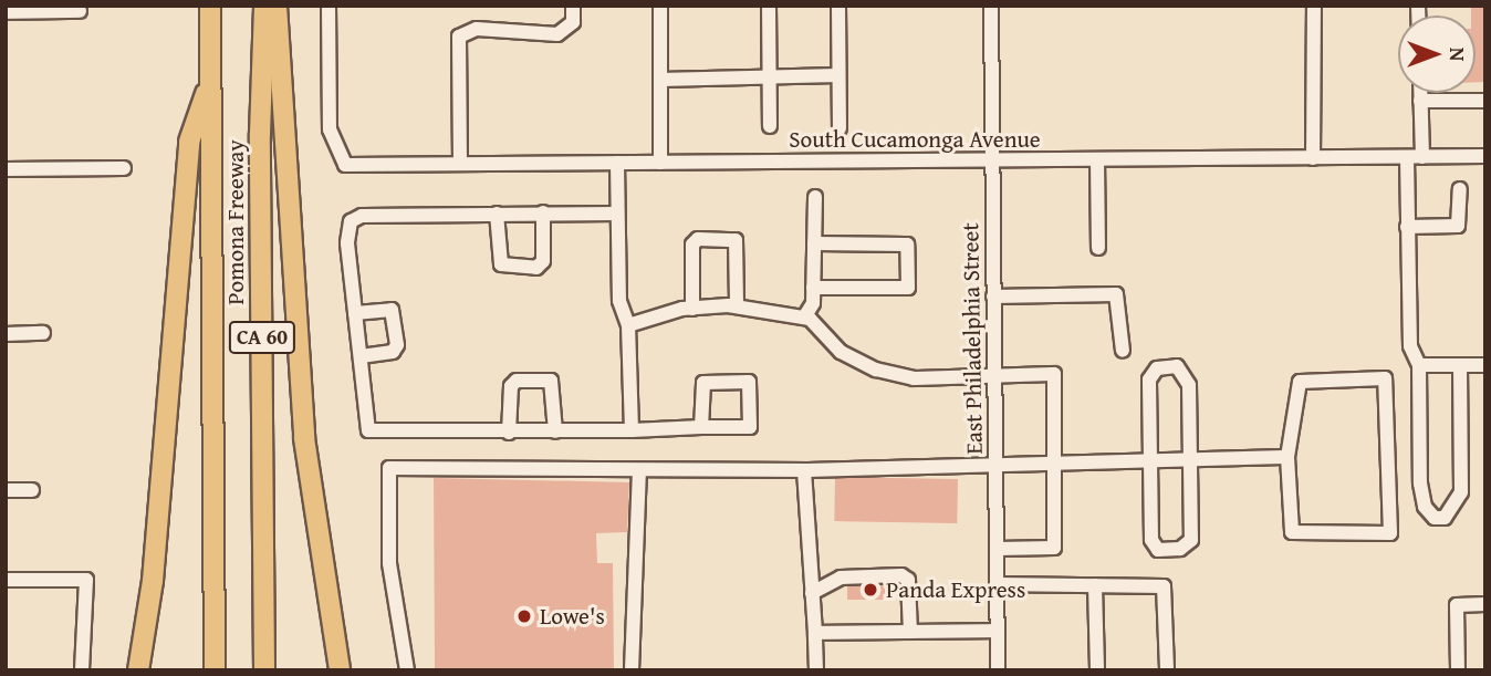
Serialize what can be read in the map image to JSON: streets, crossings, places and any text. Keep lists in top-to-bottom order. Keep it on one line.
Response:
{"streets":{"highway":["Pomona Freeway","CA 60"],"street":["South Cucamonga Avenue","East Philadelphia Street"]},"crossings":[["South Cucamonga Avenue","East Philadelphia Street"]],"places":["Panda Express","Lowe's"],"north":"right"}
